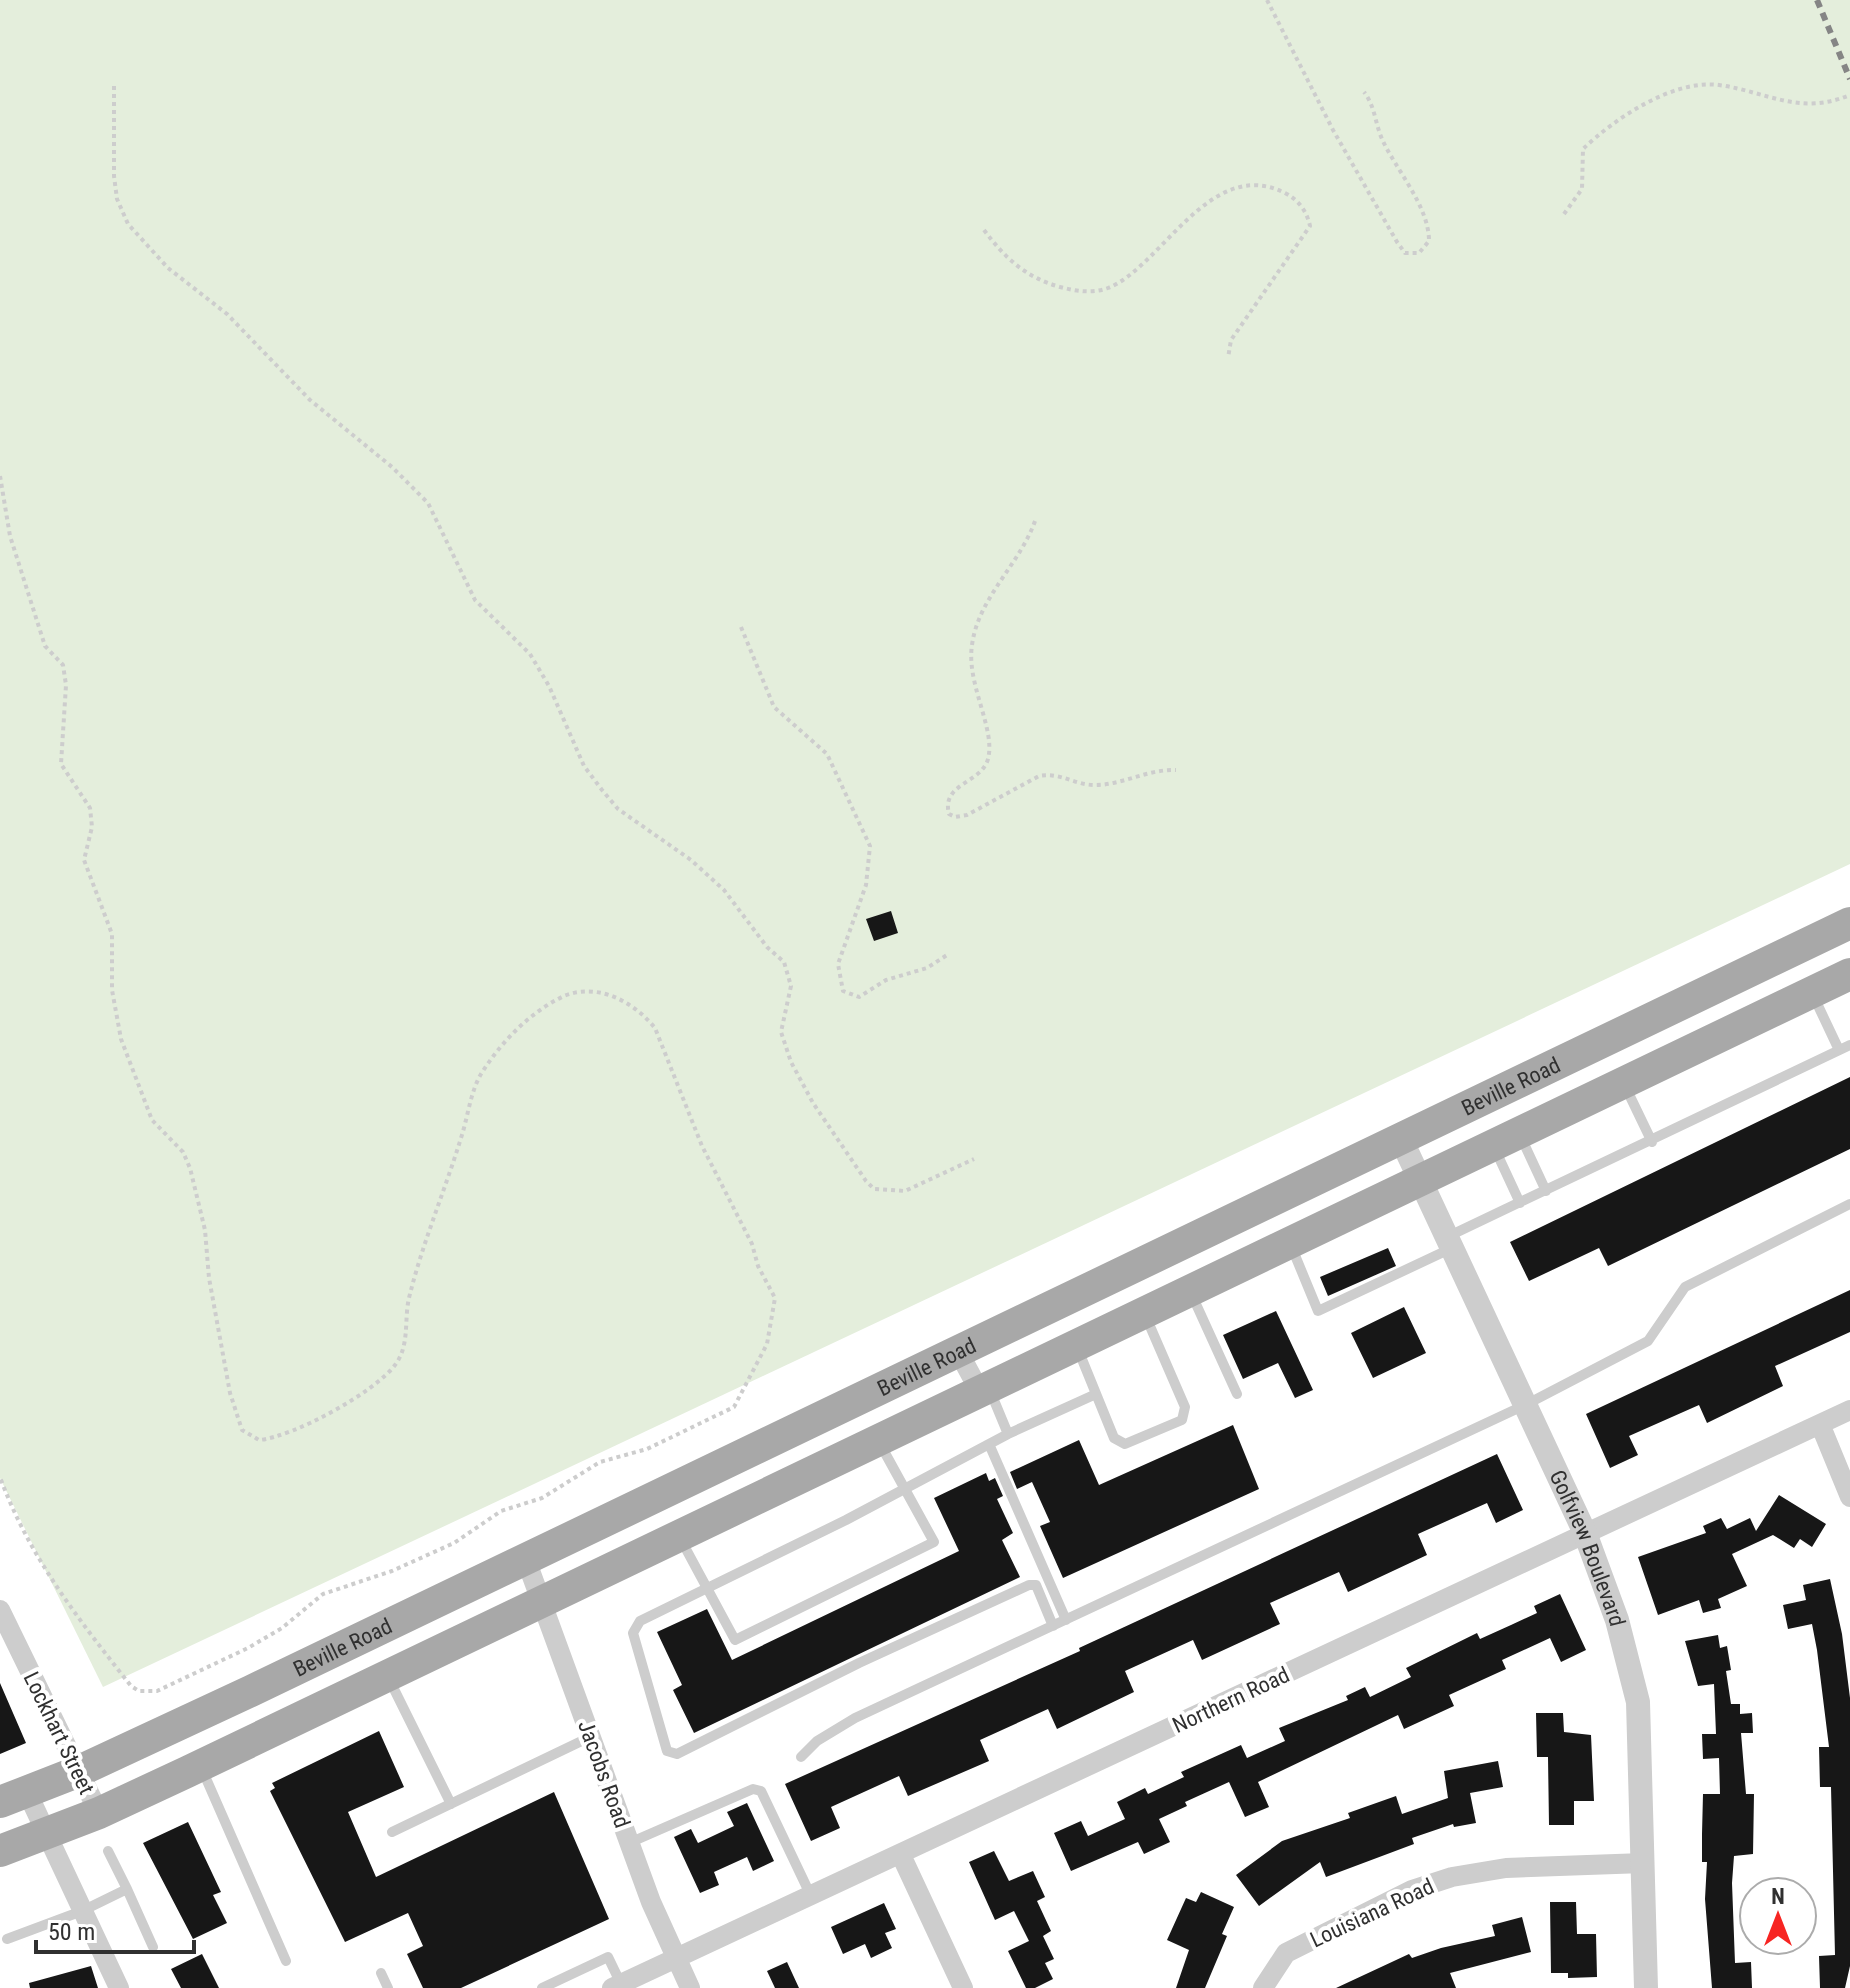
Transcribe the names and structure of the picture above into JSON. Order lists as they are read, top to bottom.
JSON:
{
  "streets": {
    "main road": ["Beville Road"],
    "street": [
      "Golfview Boulevard",
      "Northern Road",
      "Lockhart Street",
      "Jacobs Road",
      "Louisiana Road"
    ]
  },
  "crossings": [
    ["Beville Road", "Golfview Boulevard"],
    ["Beville Road", "Lockhart Street"],
    ["Beville Road", "Jacobs Road"],
    ["Golfview Boulevard", "Northern Road"],
    ["Golfview Boulevard", "Louisiana Road"],
    ["Northern Road", "Jacobs Road"]
  ],
  "scale_bar": "50 m",
  "north": "top"
}
